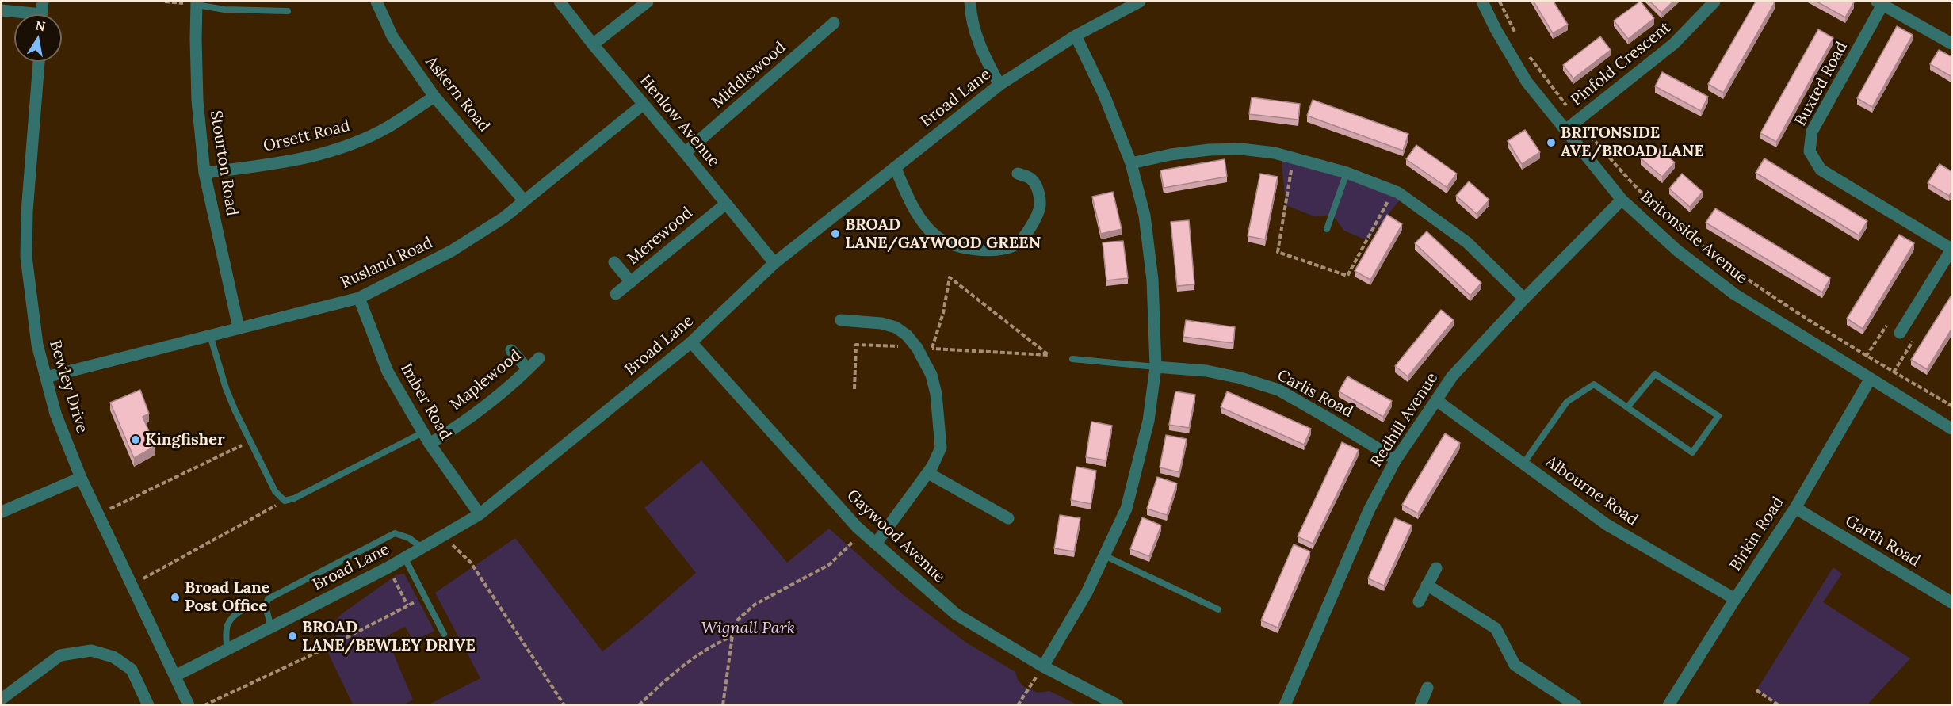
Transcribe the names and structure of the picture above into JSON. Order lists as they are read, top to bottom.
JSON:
{
  "streets": {
    "street": [
      "Pinfold Crescent",
      "Middlewood",
      "Buxted Road",
      "Askern Road",
      "Broad Lane",
      "Henlow Avenue",
      "Orsett Road",
      "Stourton Road",
      "Merewood",
      "Britonside Avenue",
      "Rusland Road",
      "Maplewood",
      "Bewley Drive",
      "Carlis Road",
      "Imber Road",
      "Redhill Avenue",
      "Albourne Road",
      "Birkin Road",
      "Gaywood Avenue",
      "Garth Road"
    ]
  },
  "crossings": [
    ["Pinfold Crescent", "Britonside Avenue"],
    ["Middlewood", "Henlow Avenue"],
    ["Askern Road", "Orsett Road"],
    ["Askern Road", "Rusland Road"],
    ["Broad Lane", "Henlow Avenue"],
    ["Broad Lane", "Bewley Drive"],
    ["Broad Lane", "Imber Road"],
    ["Broad Lane", "Gaywood Avenue"],
    ["Henlow Avenue", "Merewood"],
    ["Henlow Avenue", "Rusland Road"],
    ["Orsett Road", "Stourton Road"],
    ["Stourton Road", "Rusland Road"],
    ["Britonside Avenue", "Redhill Avenue"],
    ["Britonside Avenue", "Birkin Road"],
    ["Rusland Road", "Bewley Drive"],
    ["Rusland Road", "Imber Road"],
    ["Maplewood", "Imber Road"],
    ["Carlis Road", "Redhill Avenue"],
    ["Redhill Avenue", "Albourne Road"],
    ["Albourne Road", "Birkin Road"],
    ["Birkin Road", "Garth Road"]
  ],
  "parks": ["Wignall Park"],
  "places": [
    "BRITONSIDE AVE/BROAD LANE",
    "BROAD LANE/GAYWOOD GREEN",
    "Kingfisher",
    "Broad Lane Post Office",
    "BROAD LANE/BEWLEY DRIVE"
  ],
  "north": "top"
}
